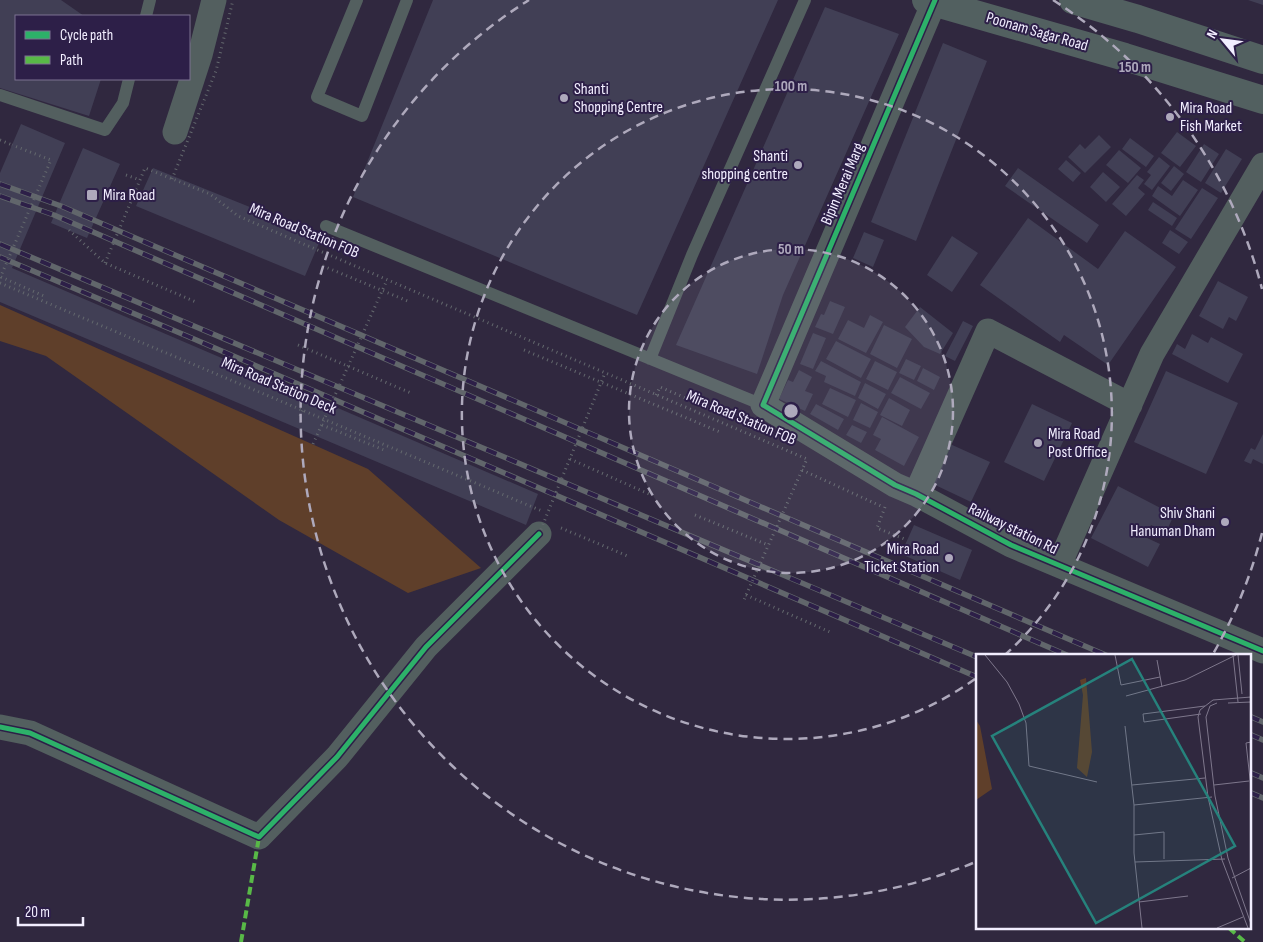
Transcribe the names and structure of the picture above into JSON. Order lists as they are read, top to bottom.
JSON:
{
  "streets": {
    "main road": ["Poonam Sagar Road"],
    "street": ["Bipin Merai Marg", "Railway station Rd"],
    "path": ["Mira Road Station Deck"],
    "cycle path": ["Mira Road Station FOB"]
  },
  "crossings": [
    ["Poonam Sagar Road", "Bipin Merai Marg"],
    ["Bipin Merai Marg", "Railway station Rd"]
  ],
  "places": {
    "other": [
      "Shanti Shopping Centre",
      "Mira Road Fish Market",
      "Shanti shopping centre",
      "Mira Road Post Office",
      "Shiv Shani Hanuman Dham",
      "Mira Road Ticket Station"
    ],
    "transit": ["Mira Road"]
  },
  "legend": ["Cycle path", "Path"],
  "scale_bar": "20 m",
  "north": "top left",
  "rings": ["150 m", "100 m", "50 m"]
}
